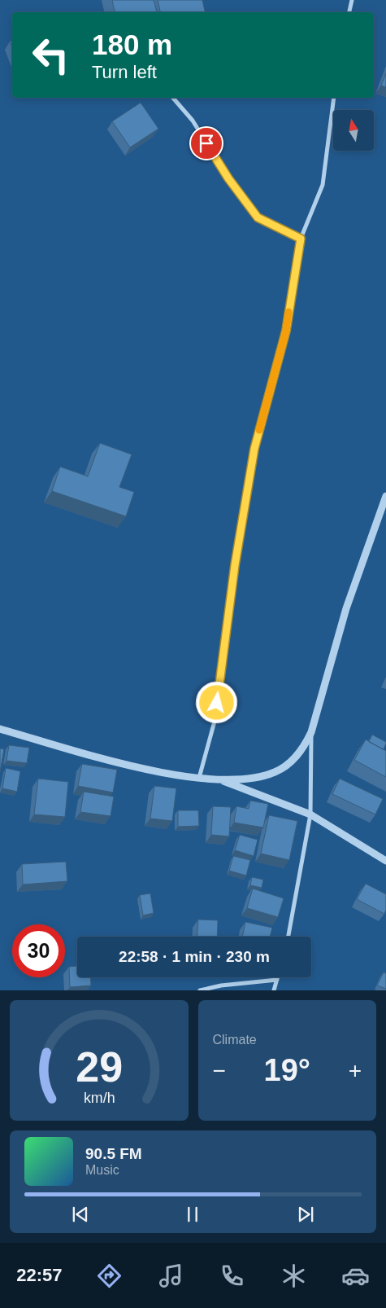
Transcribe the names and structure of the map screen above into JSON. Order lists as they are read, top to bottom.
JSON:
{
  "north": "top",
  "page": {
    "turn": ["180 m", "Turn left"],
    "limit": "30",
    "trip": "22:58 · 1 min · 230 m",
    "tile": "Climate",
    "heat": ["−", "19°", "+"],
    "song": ["90.5 FM", "Music"],
    "tabs": "22:57",
    "gauge": ["29", "km/h"]
  }
}
